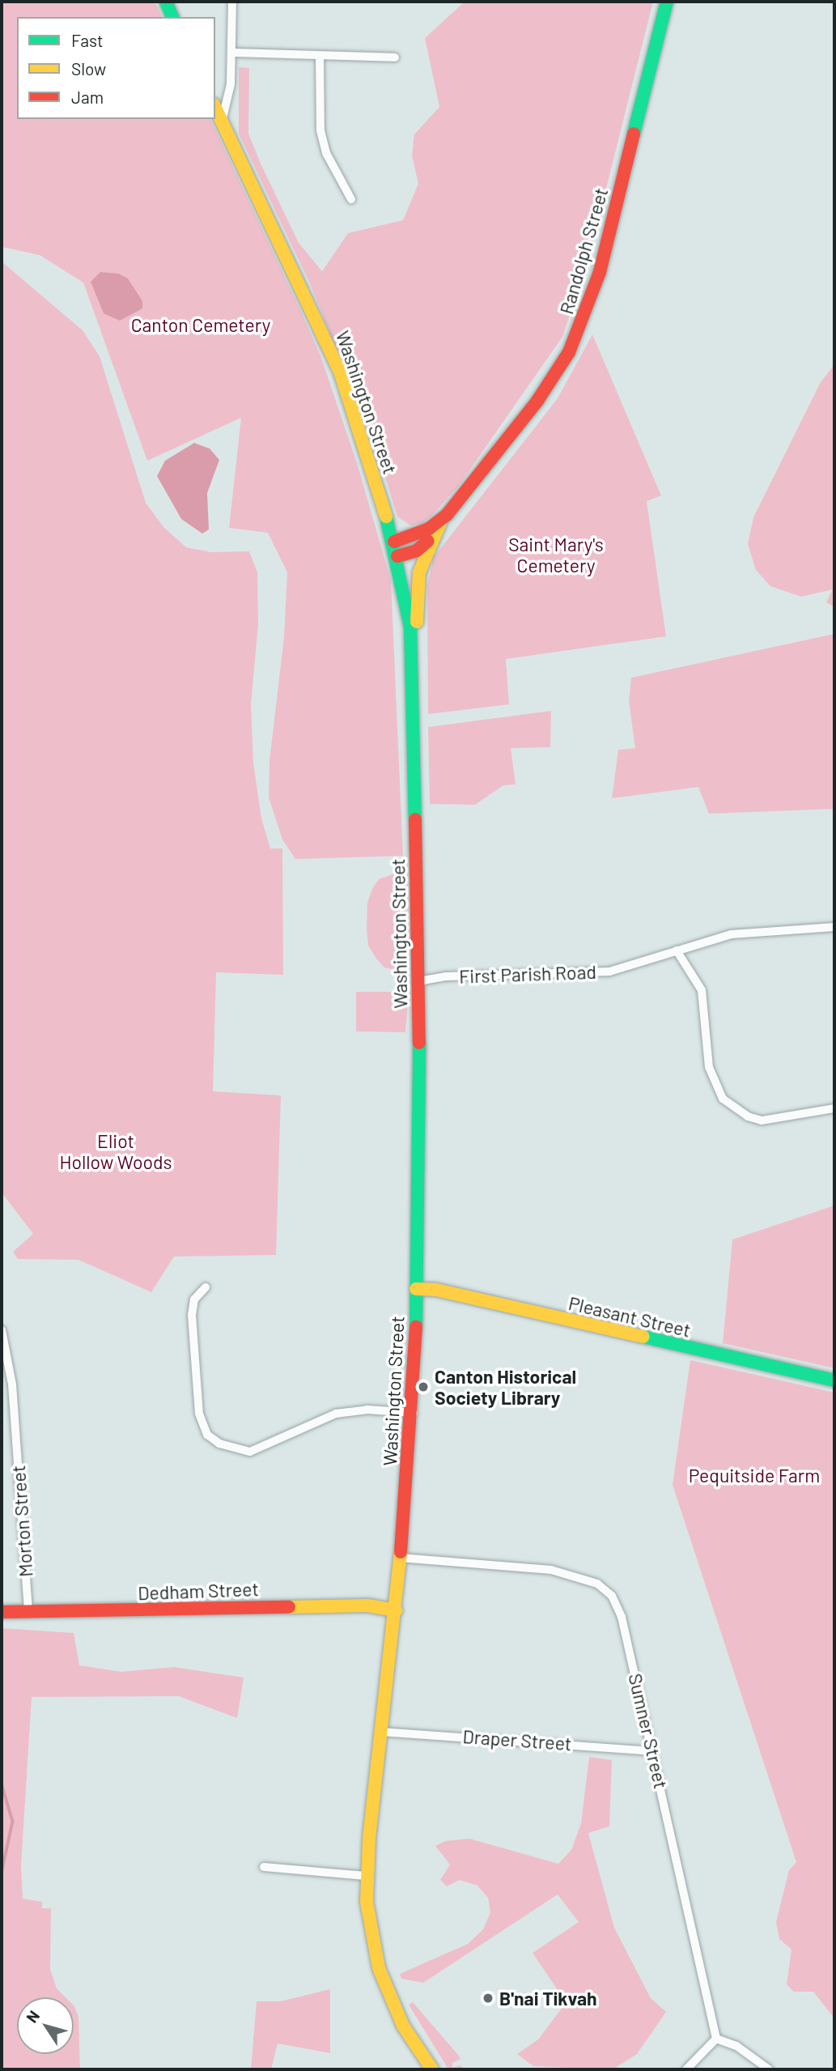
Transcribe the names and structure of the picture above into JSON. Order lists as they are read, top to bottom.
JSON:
{
  "streets": {
    "main road": [
      "Randolph Street",
      "Washington Street",
      "Pleasant Street",
      "Dedham Street"
    ],
    "street": [
      "First Parish Road",
      "Morton Street",
      "Sumner Street",
      "Draper Street"
    ]
  },
  "crossings": [
    ["Randolph Street", "Washington Street"],
    ["Washington Street", "First Parish Road"],
    ["Washington Street", "Pleasant Street"],
    ["Washington Street", "Dedham Street"],
    ["Washington Street", "Sumner Street"],
    ["Washington Street", "Draper Street"],
    ["Morton Street", "Dedham Street"],
    ["Sumner Street", "Draper Street"]
  ],
  "parks": [
    "Canton Cemetery",
    "Saint Mary's Cemetery",
    "Eliot Hollow Woods",
    "Pequitside Farm"
  ],
  "places": ["Canton Historical Society Library", "B'nai Tikvah"],
  "legend": ["Fast", "Slow", "Jam"],
  "north": "top left"
}
